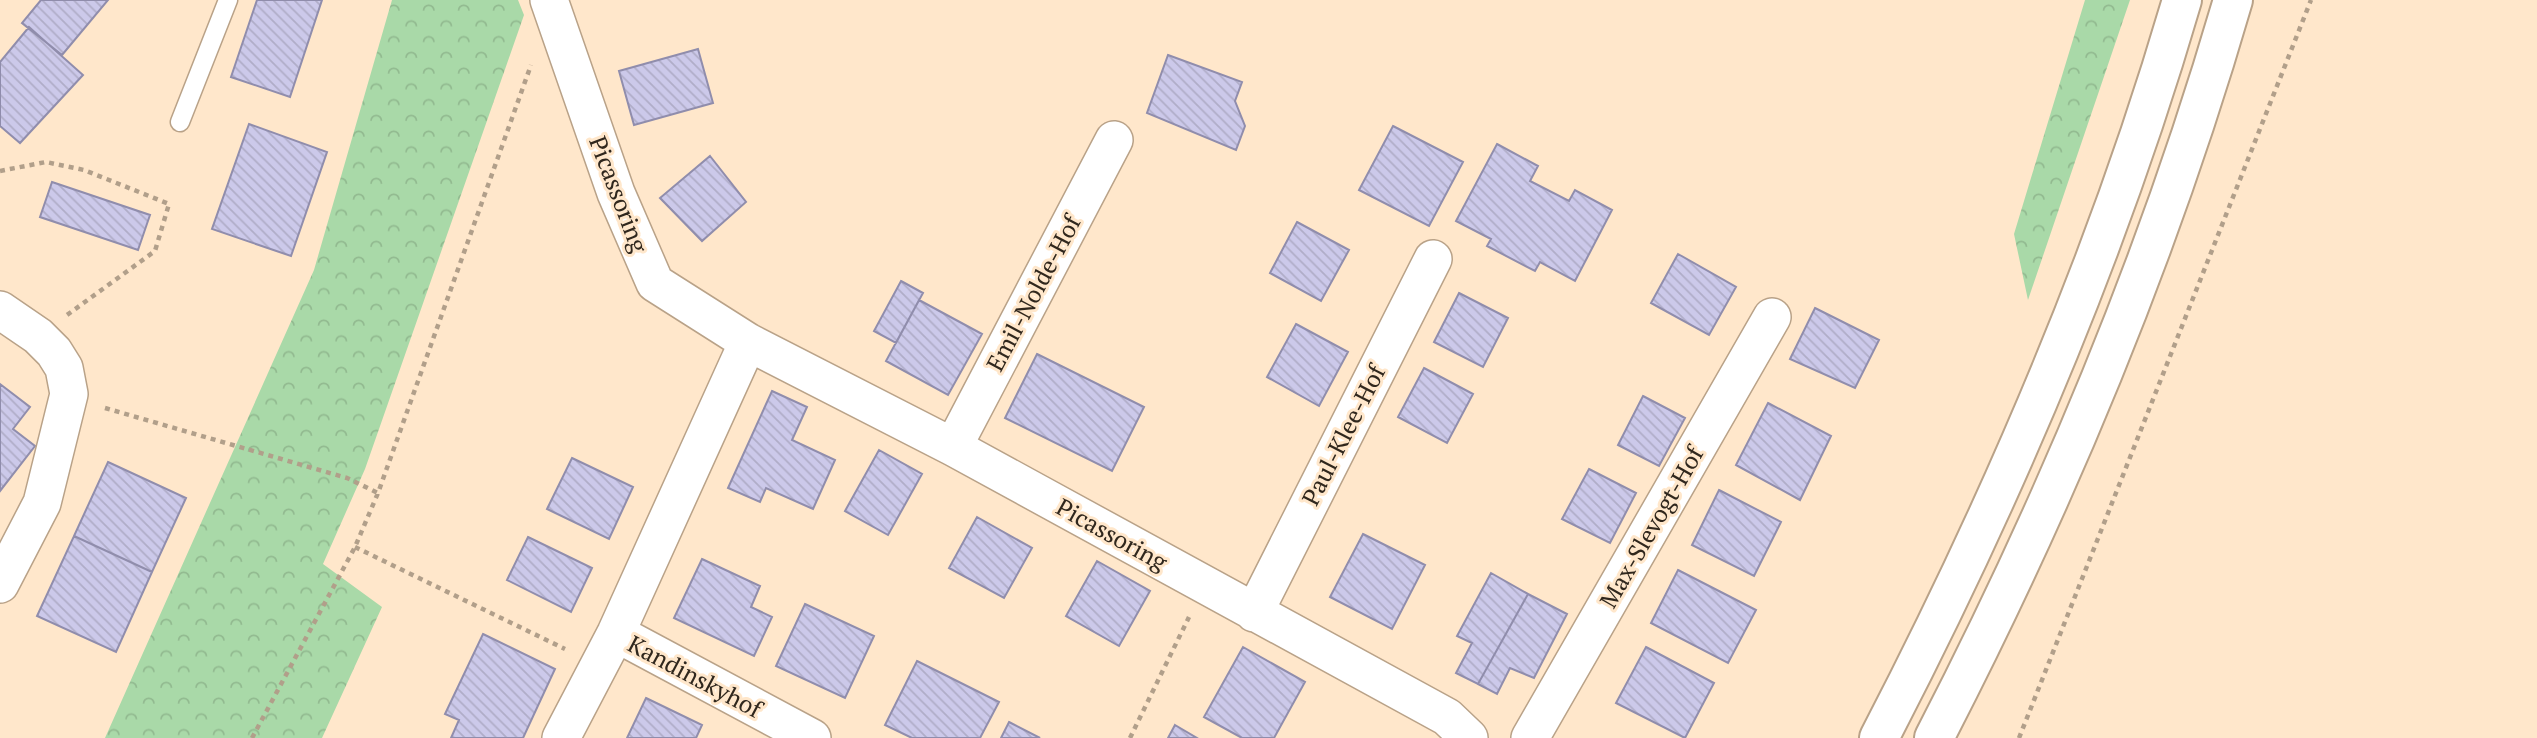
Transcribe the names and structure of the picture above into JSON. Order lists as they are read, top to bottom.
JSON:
{
  "streets": {
    "street": [
      "Picassoring",
      "Emil-Nolde-Hof",
      "Paul-Klee-Hof",
      "Max-Slevogt-Hof",
      "Kandinskyhof"
    ]
  },
  "crossings": [
    ["Picassoring", "Emil-Nolde-Hof"],
    ["Picassoring", "Paul-Klee-Hof"]
  ]
}
